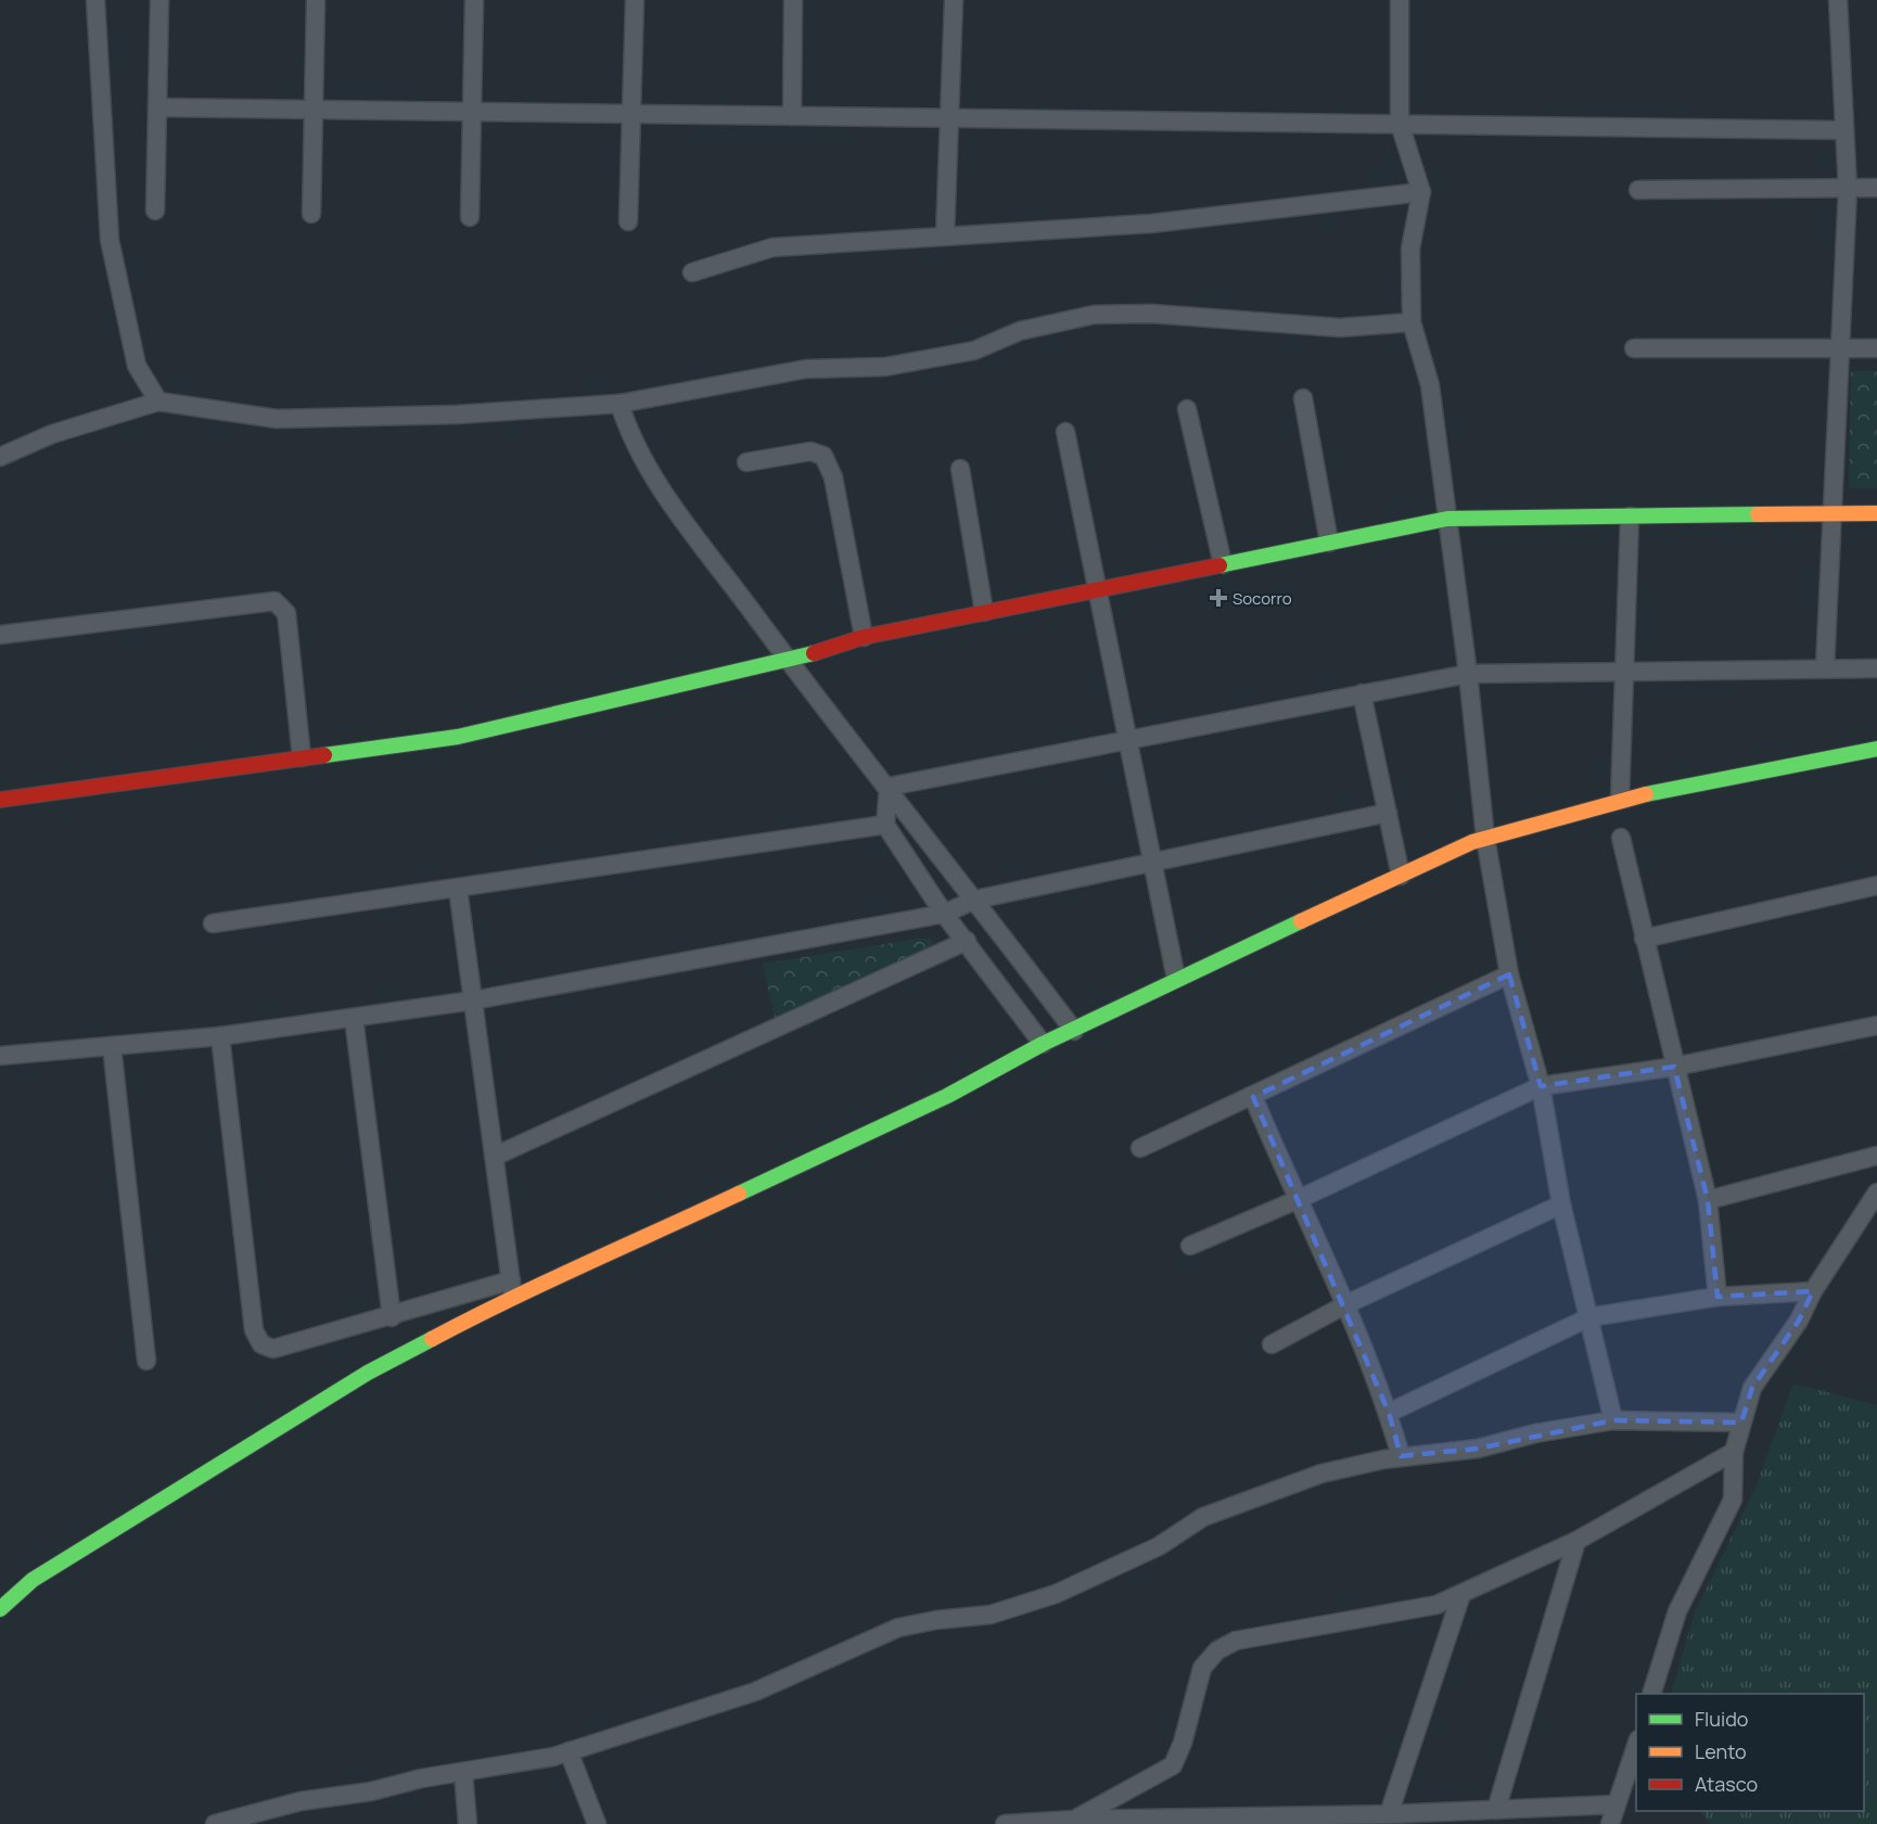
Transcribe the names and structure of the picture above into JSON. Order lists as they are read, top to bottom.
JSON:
{
  "places": {
    "health": ["Socorro"]
  },
  "legend": ["Fluido", "Lento", "Atasco"]
}
